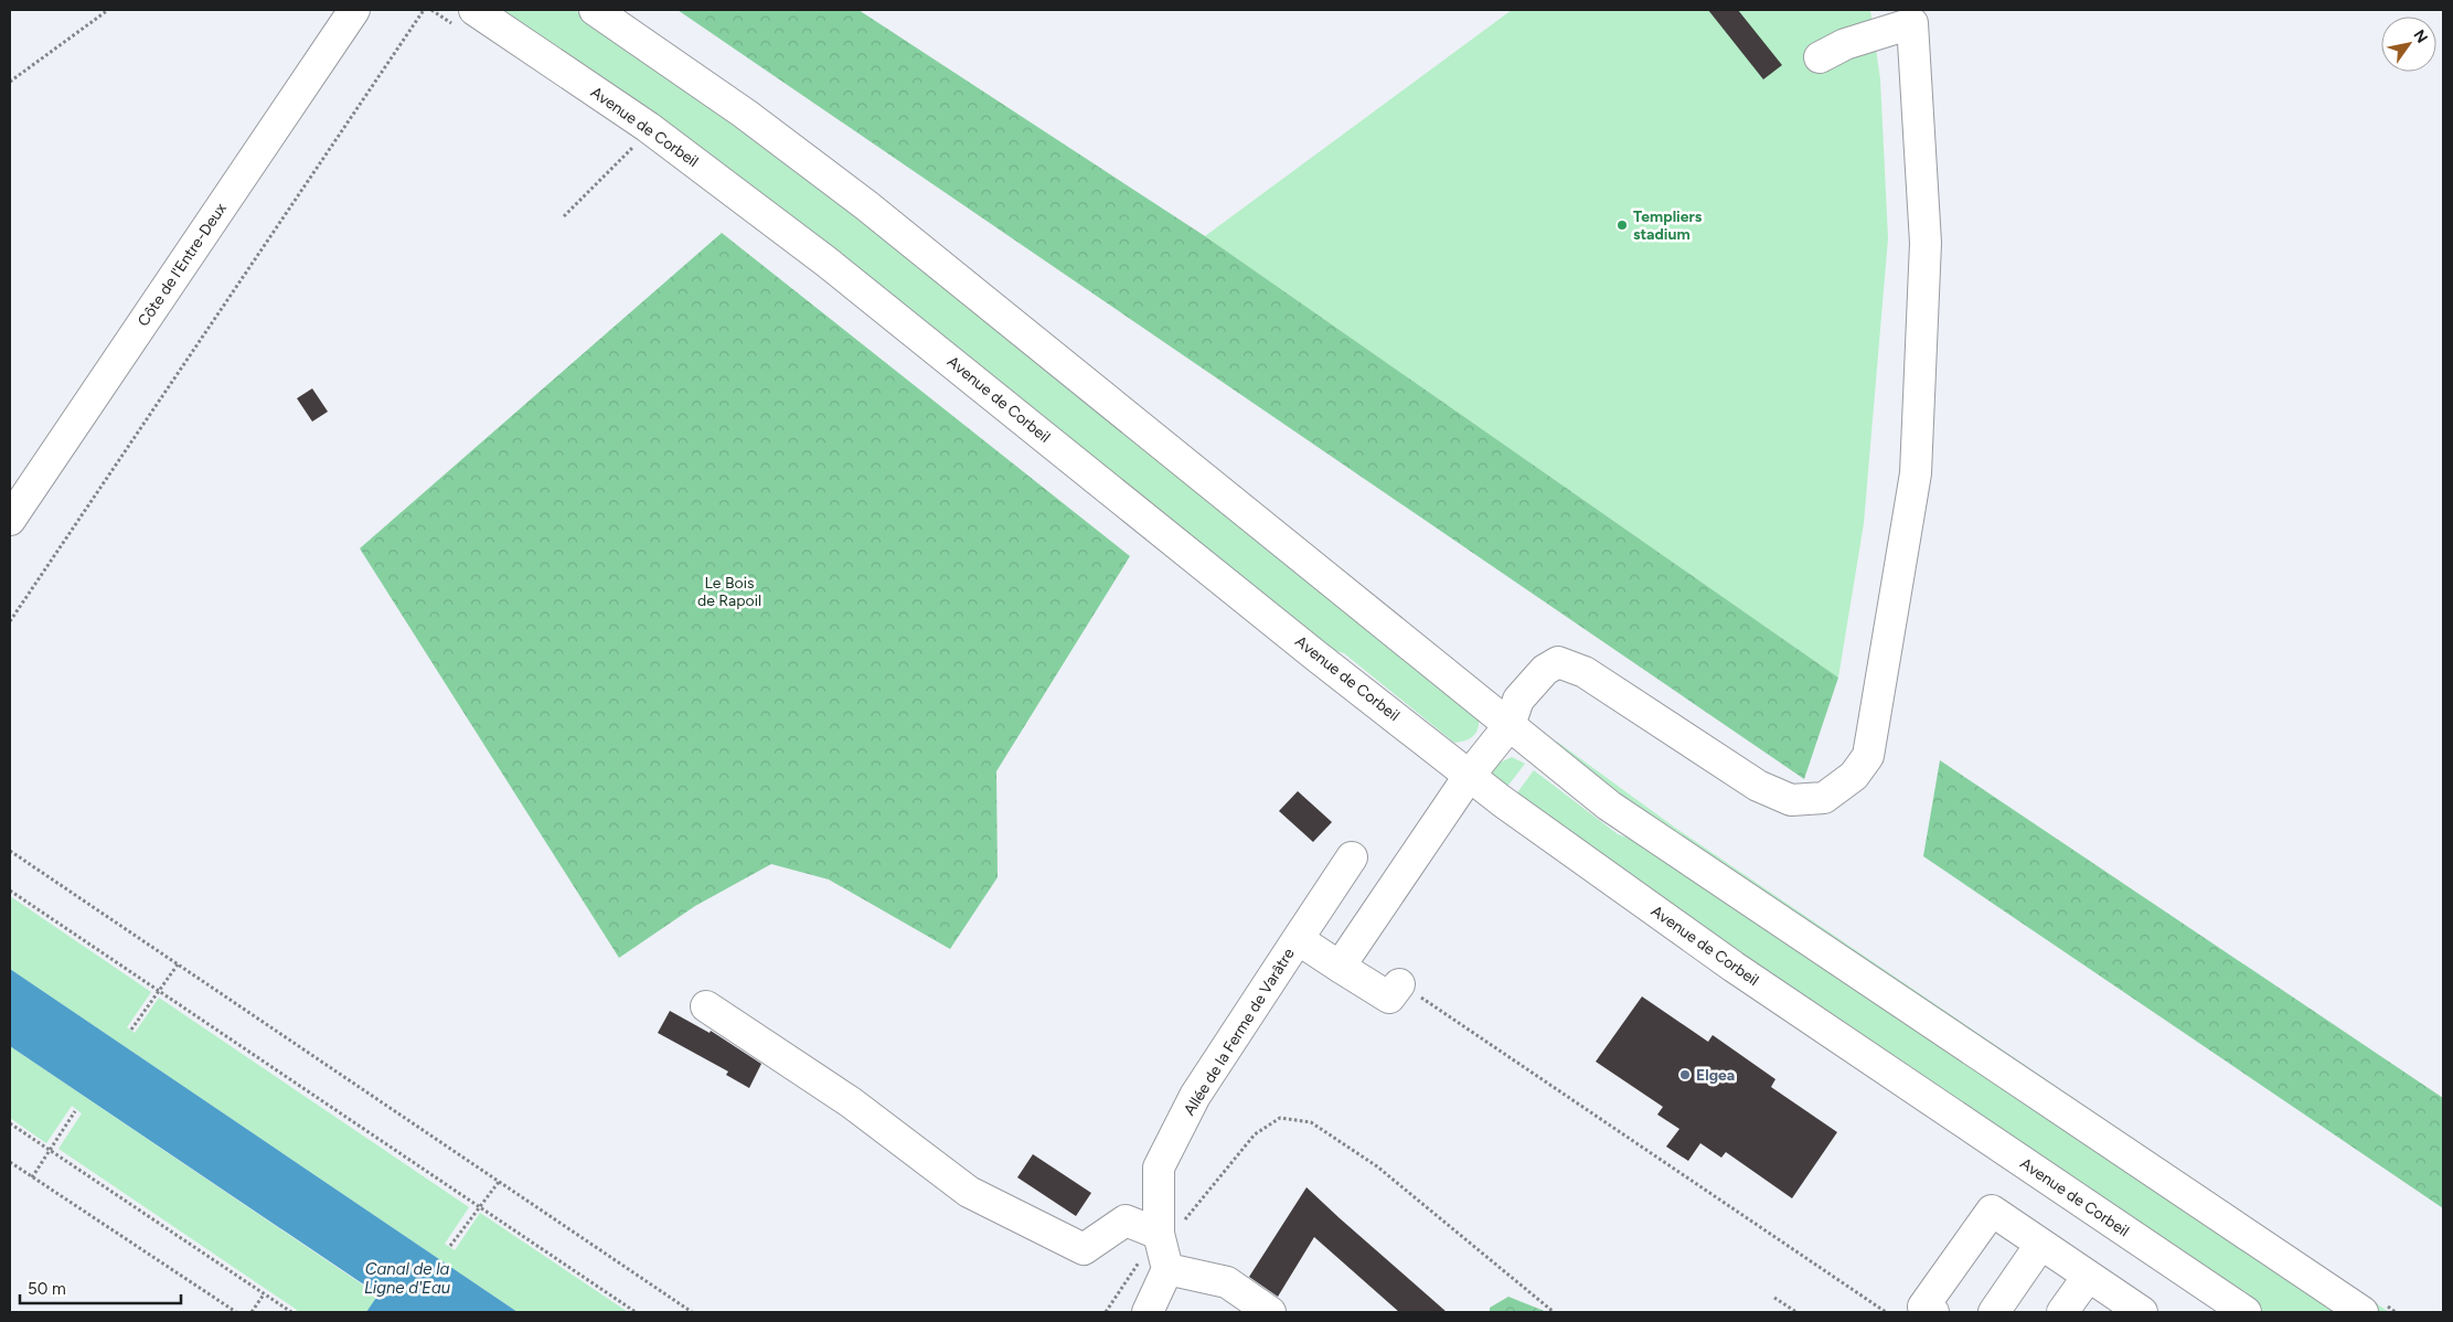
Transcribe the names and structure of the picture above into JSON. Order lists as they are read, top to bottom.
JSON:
{
  "streets": {
    "main road": ["Avenue de Corbeil", "Côte de l'Entre-Deux", "Allée de la Ferme de Varâtre"]
  },
  "water": ["Canal de la Ligne d'Eau"],
  "parks": ["Le Bois de Rapoil"],
  "places": ["Templiers stadium", "Elgea"],
  "scale_bar": "50 m",
  "north": "top right"
}
